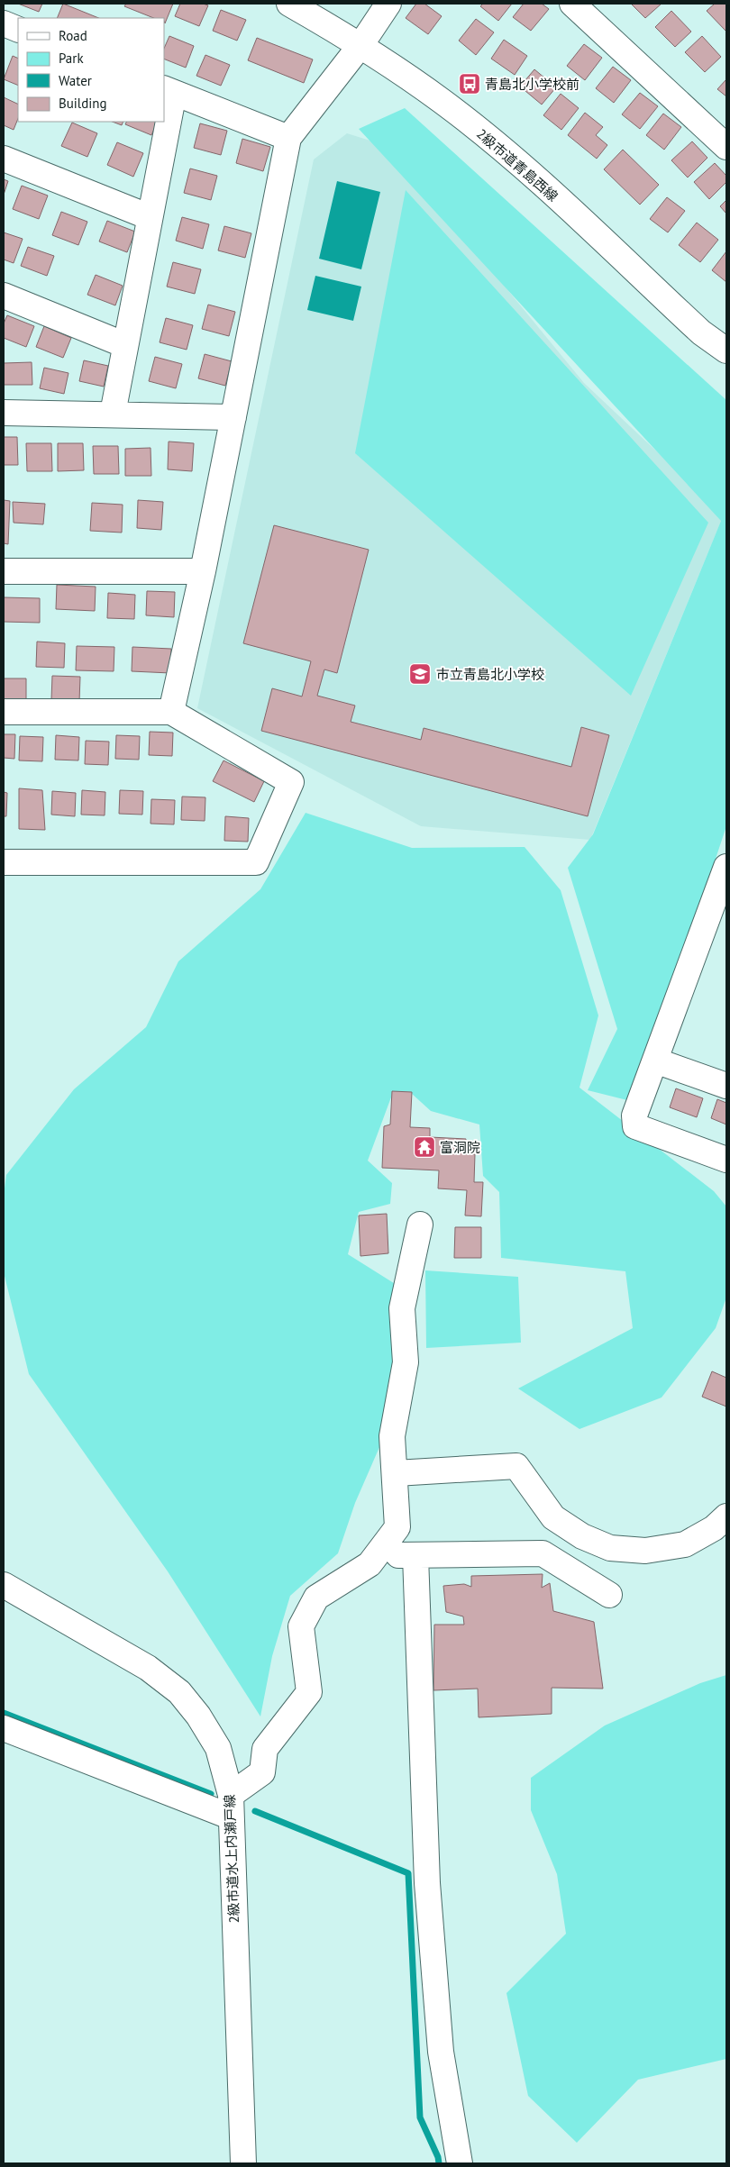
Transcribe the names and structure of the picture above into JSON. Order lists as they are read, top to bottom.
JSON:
{
  "streets": {
    "street": ["2級市道青島西線", "2級市道水上内瀬戸線"]
  },
  "places": {
    "bus stop": ["青島北小学校前"],
    "school or university": ["市立青島北小学校"],
    "temple": ["富洞院"]
  },
  "legend": [
    "Road",
    "Park",
    "Water",
    "Building"
  ]
}
